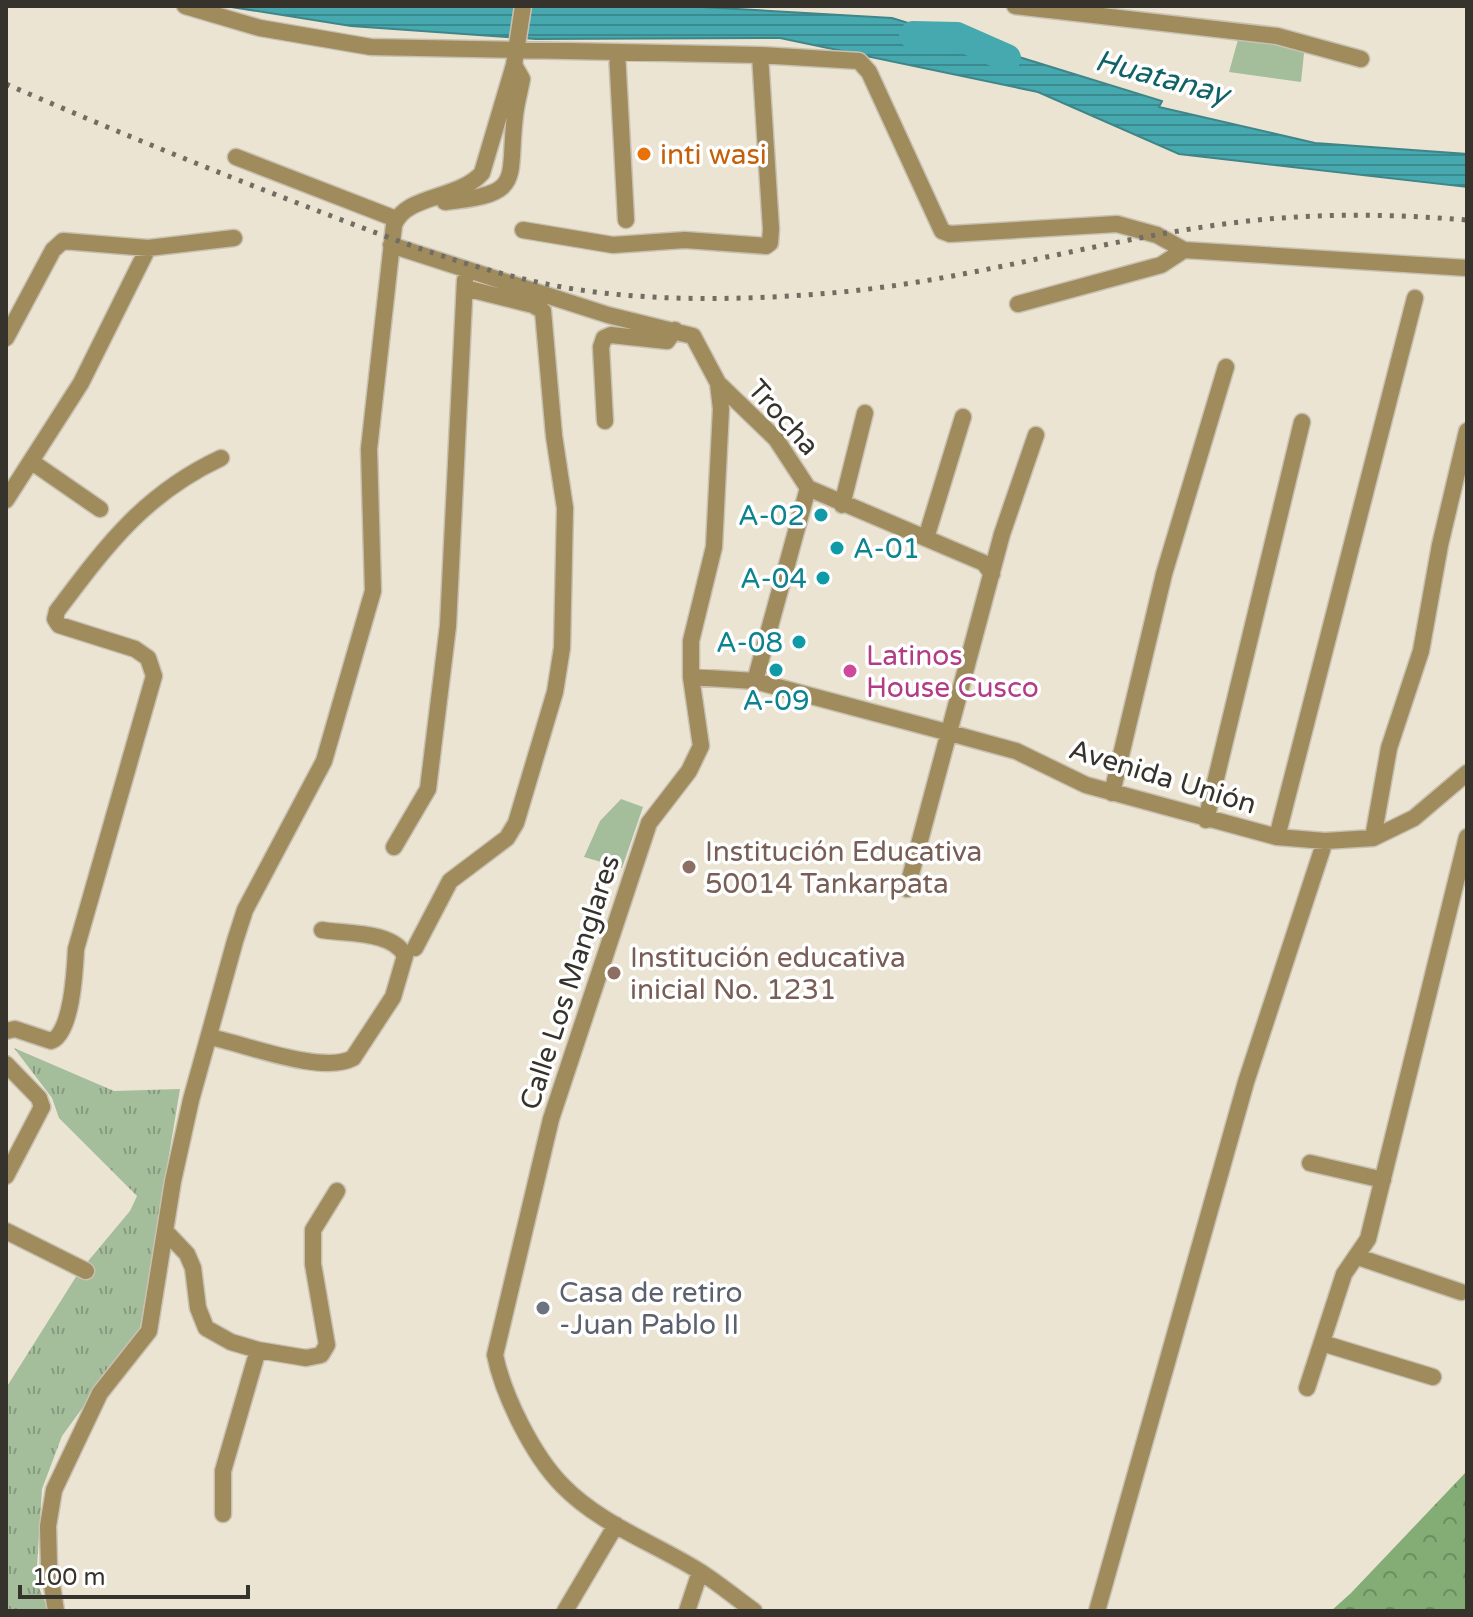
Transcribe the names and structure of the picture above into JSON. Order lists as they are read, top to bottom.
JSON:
{
  "streets": {
    "street": ["Trocha", "Avenida Unión", "Calle Los Manglares"]
  },
  "crossings": [
    ["Trocha", "Calle Los Manglares"],
    ["Avenida Unión", "Calle Los Manglares"]
  ],
  "water": ["Huatanay"],
  "places": [
    "inti wasi",
    "A-02",
    "A-01",
    "A-04",
    "A-08",
    "A-09",
    "Latinos House Cusco",
    "Institución Educativa 50014 Tankarpata",
    "Institución educativa inicial No. 1231",
    "Casa de retiro -Juan Pablo II"
  ],
  "scale_bar": "100 m"
}
